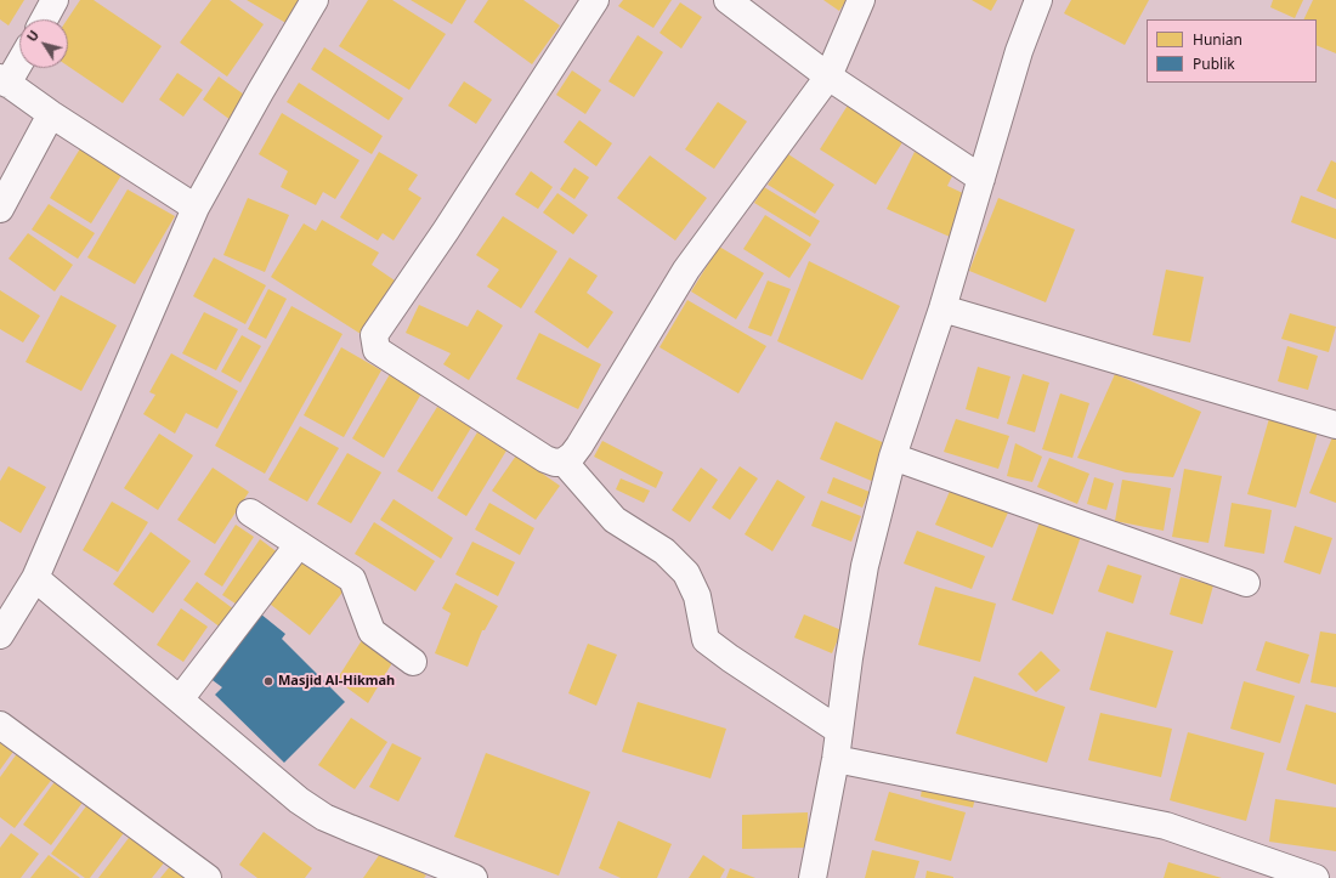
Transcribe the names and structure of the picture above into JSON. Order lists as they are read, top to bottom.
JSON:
{
  "places": ["Masjid Al-Hikmah"],
  "legend": ["Hunian", "Publik"],
  "north": "top left"
}
